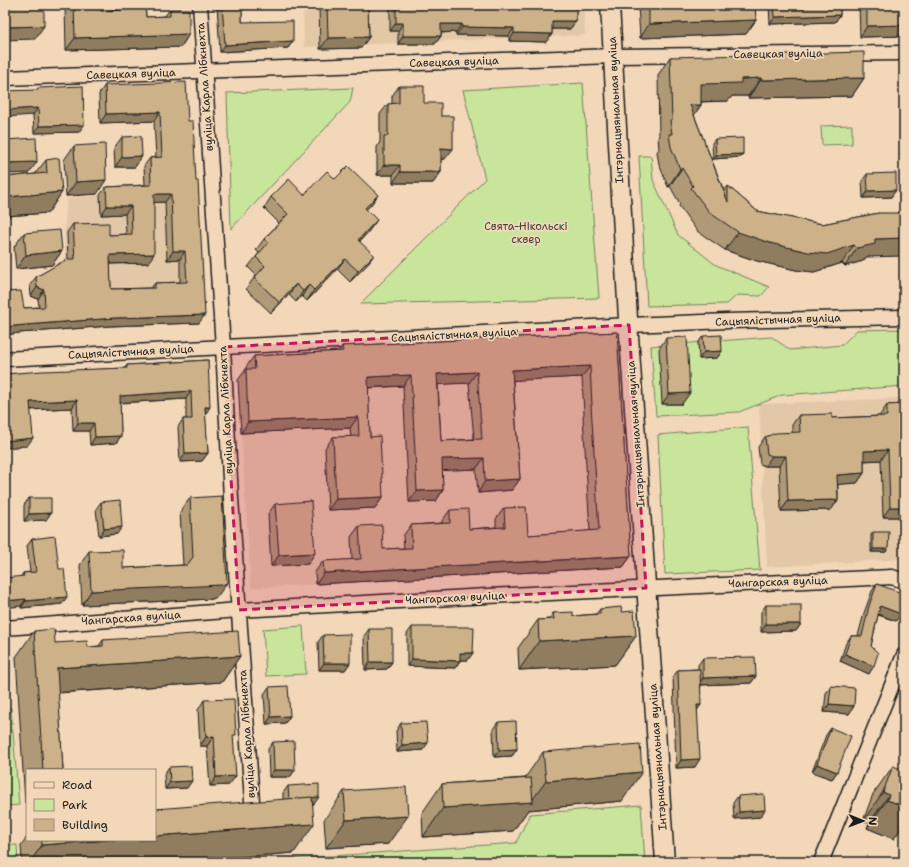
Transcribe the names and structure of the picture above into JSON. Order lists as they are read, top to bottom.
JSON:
{
  "streets": {
    "main road": ["Інтэрнацыянальная вуліца"],
    "street": [
      "Савецкая вуліца",
      "вуліца Карла Лібкнехта",
      "Сацыялістычная вуліца",
      "Чангарская вуліца"
    ]
  },
  "crossings": [
    ["Савецкая вуліца", "вуліца Карла Лібкнехта"],
    ["Савецкая вуліца", "Інтэрнацыянальная вуліца"],
    ["вуліца Карла Лібкнехта", "Сацыялістычная вуліца"],
    ["вуліца Карла Лібкнехта", "Чангарская вуліца"],
    ["Інтэрнацыянальная вуліца", "Сацыялістычная вуліца"],
    ["Інтэрнацыянальная вуліца", "Чангарская вуліца"]
  ],
  "parks": ["Свята-Нікольскі сквер"],
  "legend": ["Road", "Park", "Building"],
  "north": "right"
}
